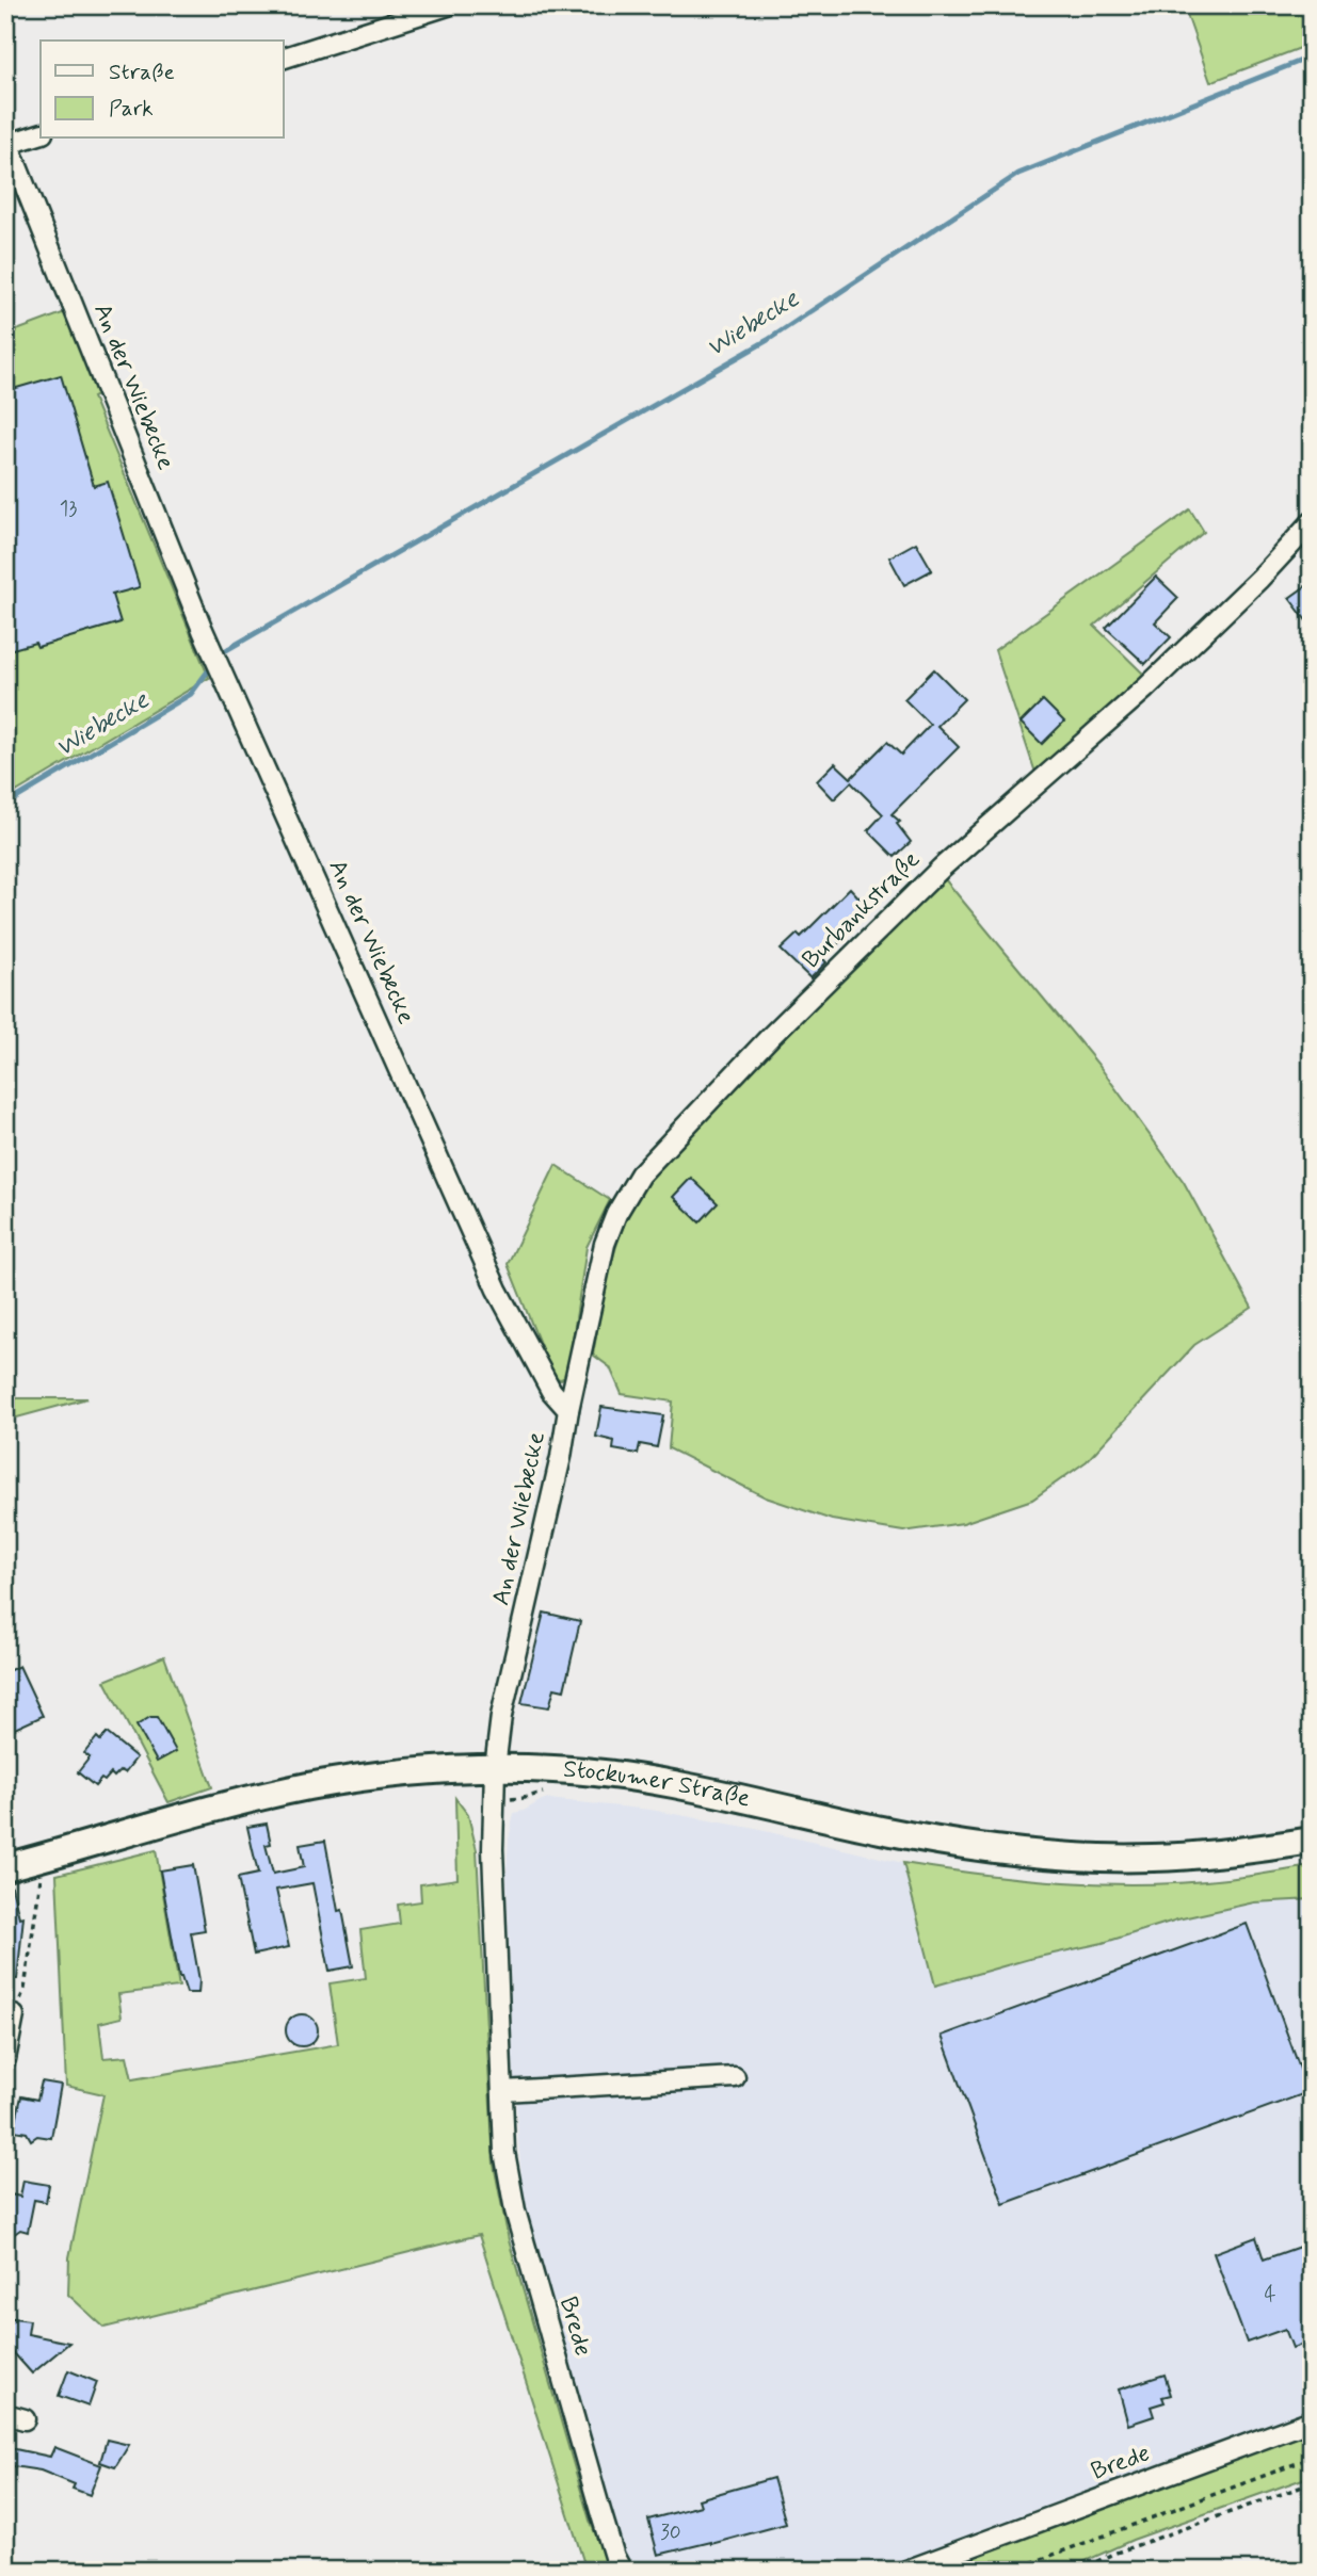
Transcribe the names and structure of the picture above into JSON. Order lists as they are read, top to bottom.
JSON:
{
  "streets": {
    "main road": ["Stockumer Straße"],
    "street": ["An der Wiebecke", "Burbankstraße", "Brede"]
  },
  "crossings": [
    ["An der Wiebecke", "Burbankstraße"],
    ["An der Wiebecke", "Stockumer Straße"],
    ["An der Wiebecke", "Brede"],
    ["Stockumer Straße", "Brede"]
  ],
  "water": ["Wiebecke"],
  "house_numbers": ["13", "4", "30"],
  "legend": ["Straße", "Park"]
}
